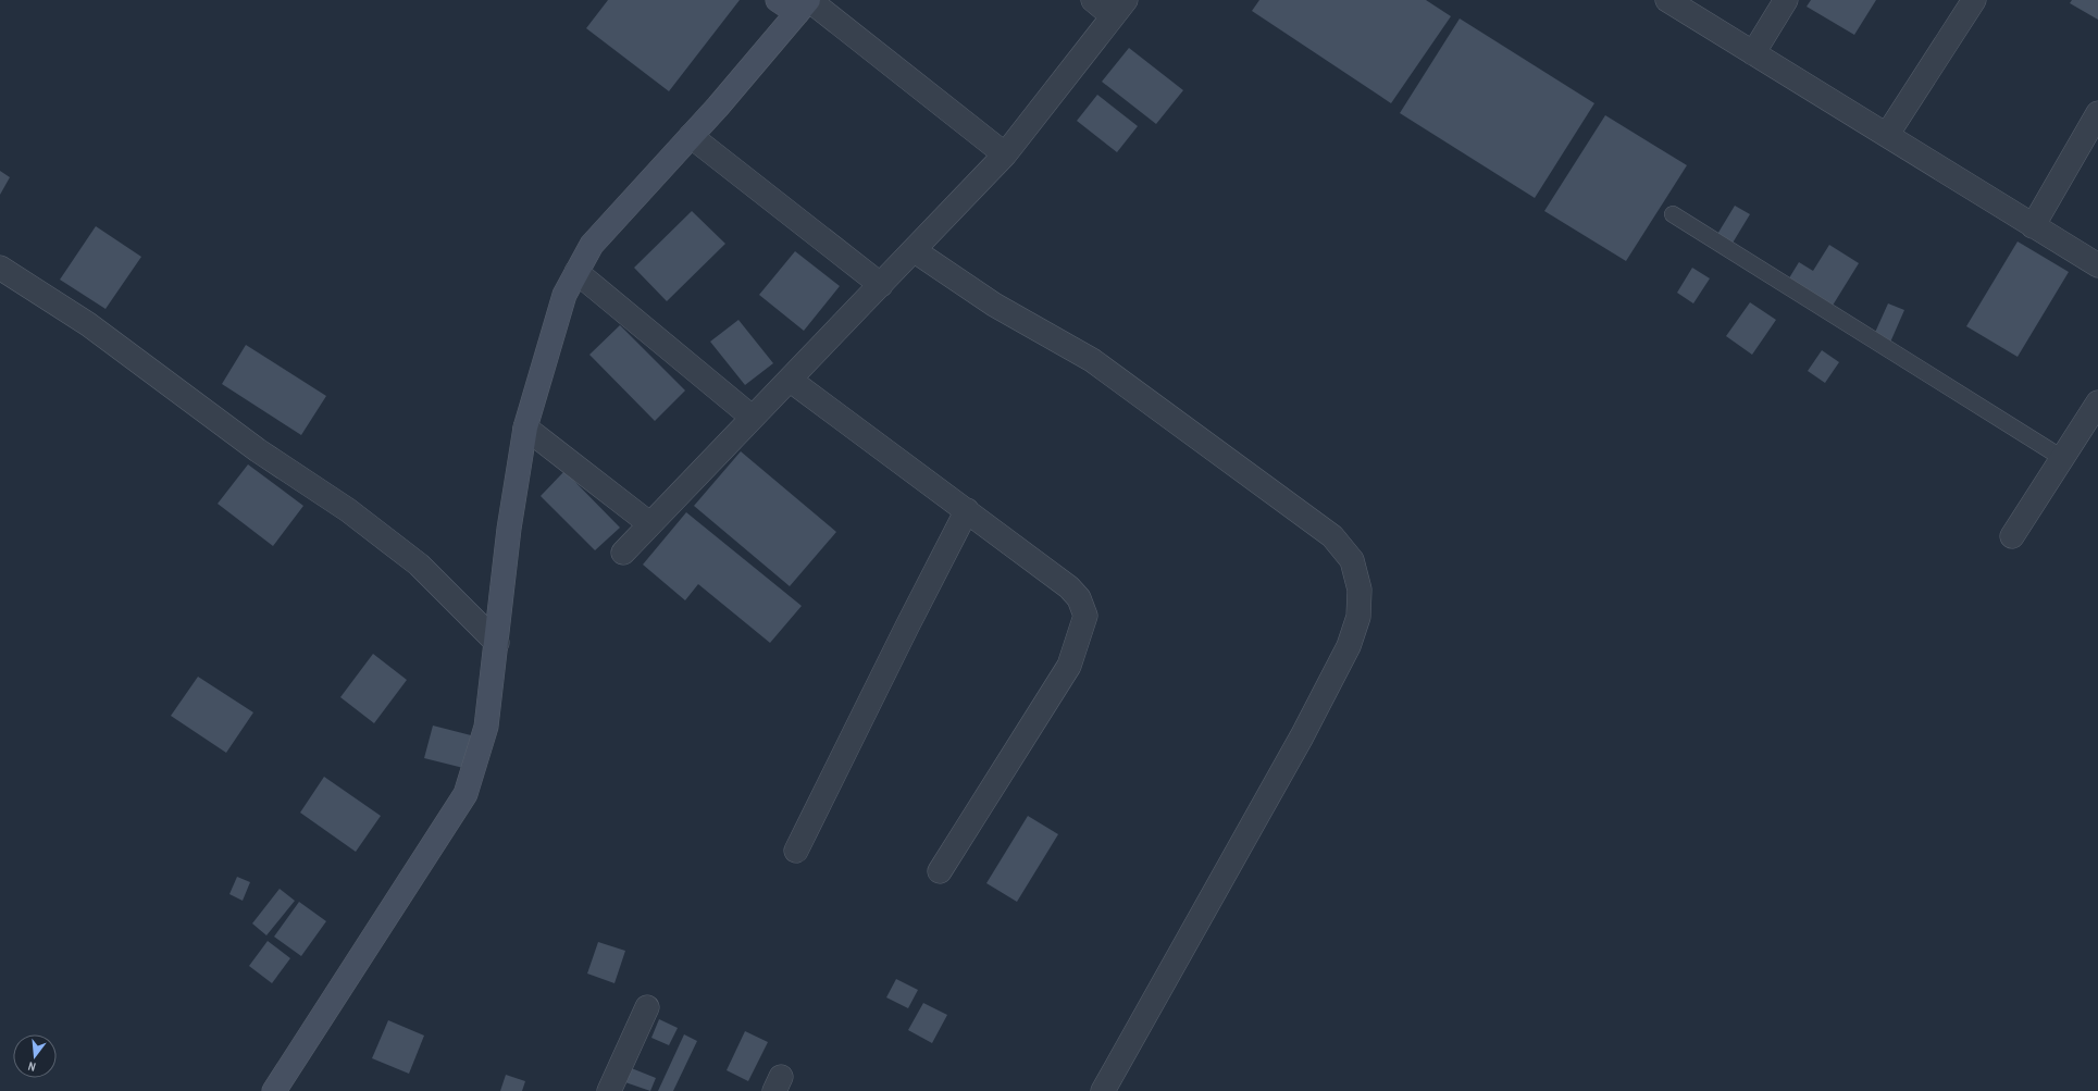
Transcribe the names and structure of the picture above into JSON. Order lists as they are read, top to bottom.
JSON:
{
  "north": "bottom"
}
